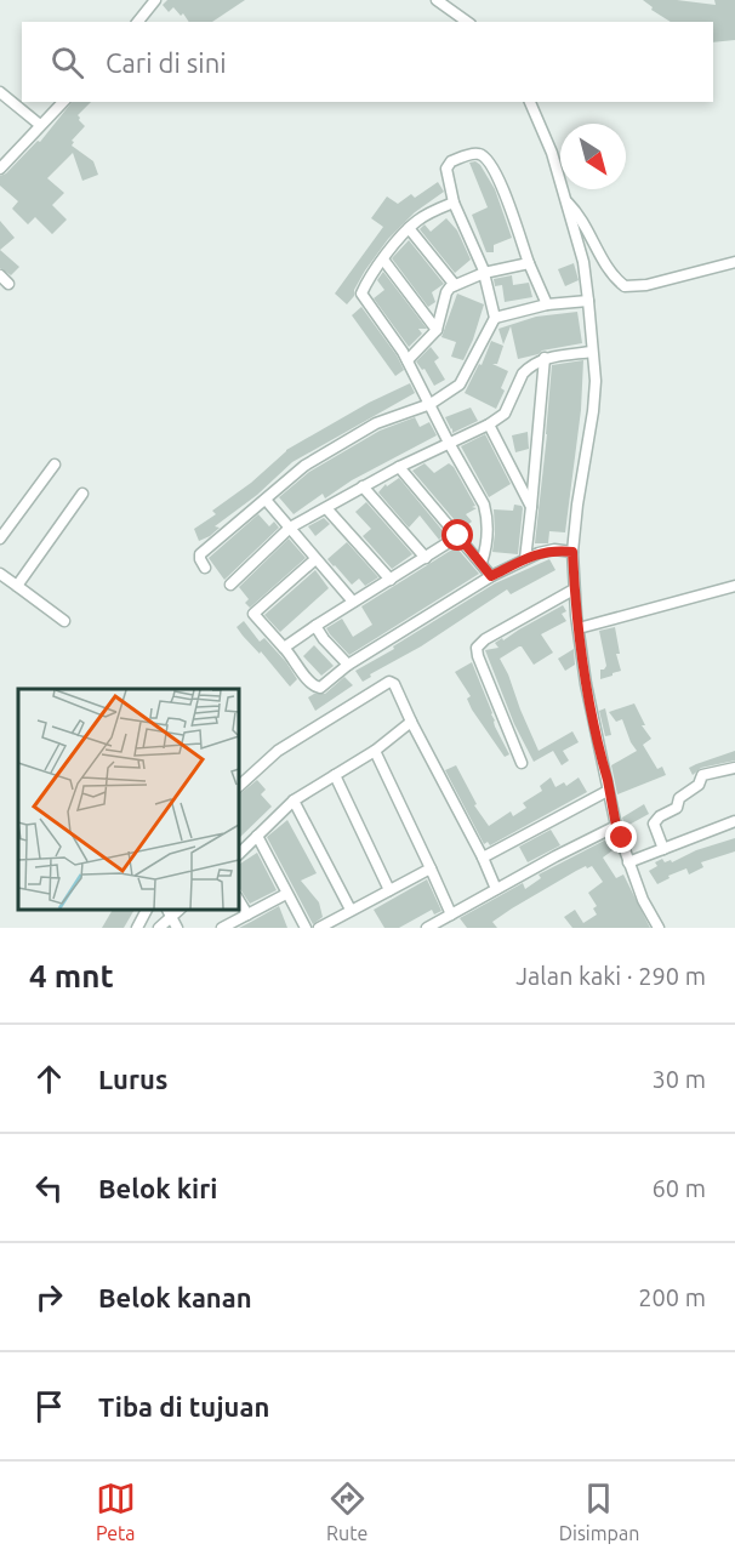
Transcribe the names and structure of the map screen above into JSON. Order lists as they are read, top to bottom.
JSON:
{
  "north": "bottom right",
  "page": {
    "search": "Cari di sini",
    "heading": ["4 mnt", "Jalan kaki · 290 m"],
    "list": [
      ["Lurus", "30 m"],
      ["Belok kiri", "60 m"],
      ["Belok kanan", "200 m"],
      "Tiba di tujuan"
    ],
    "nav": ["Peta", "Rute", "Disimpan"]
  }
}
